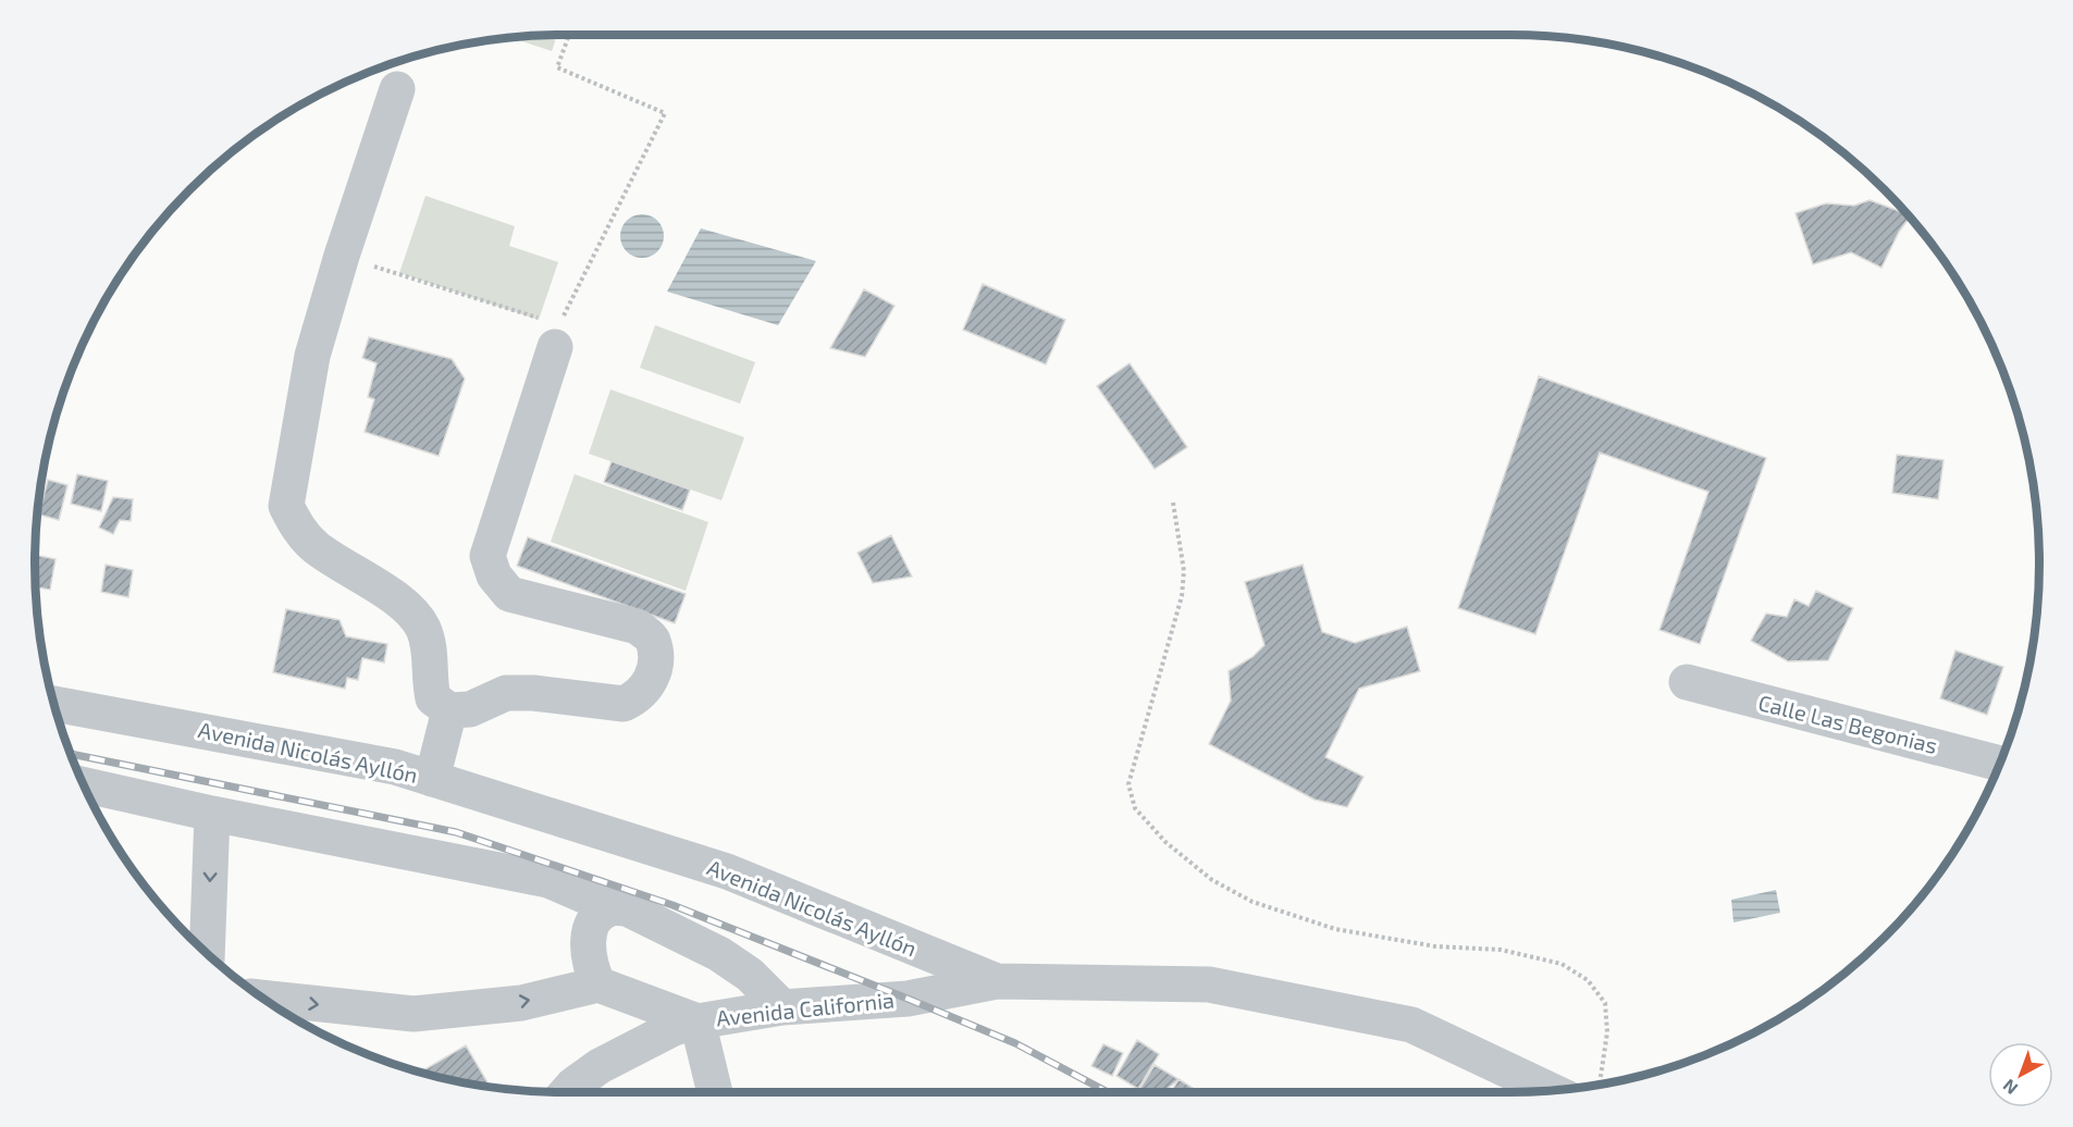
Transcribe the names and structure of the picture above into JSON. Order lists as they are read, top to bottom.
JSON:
{
  "streets": {
    "street": ["Calle Las Begonias", "Avenida Nicolás Ayllón", "Avenida California"]
  },
  "crossings": [
    ["Avenida Nicolás Ayllón", "Avenida California"]
  ],
  "north": "bottom left"
}
